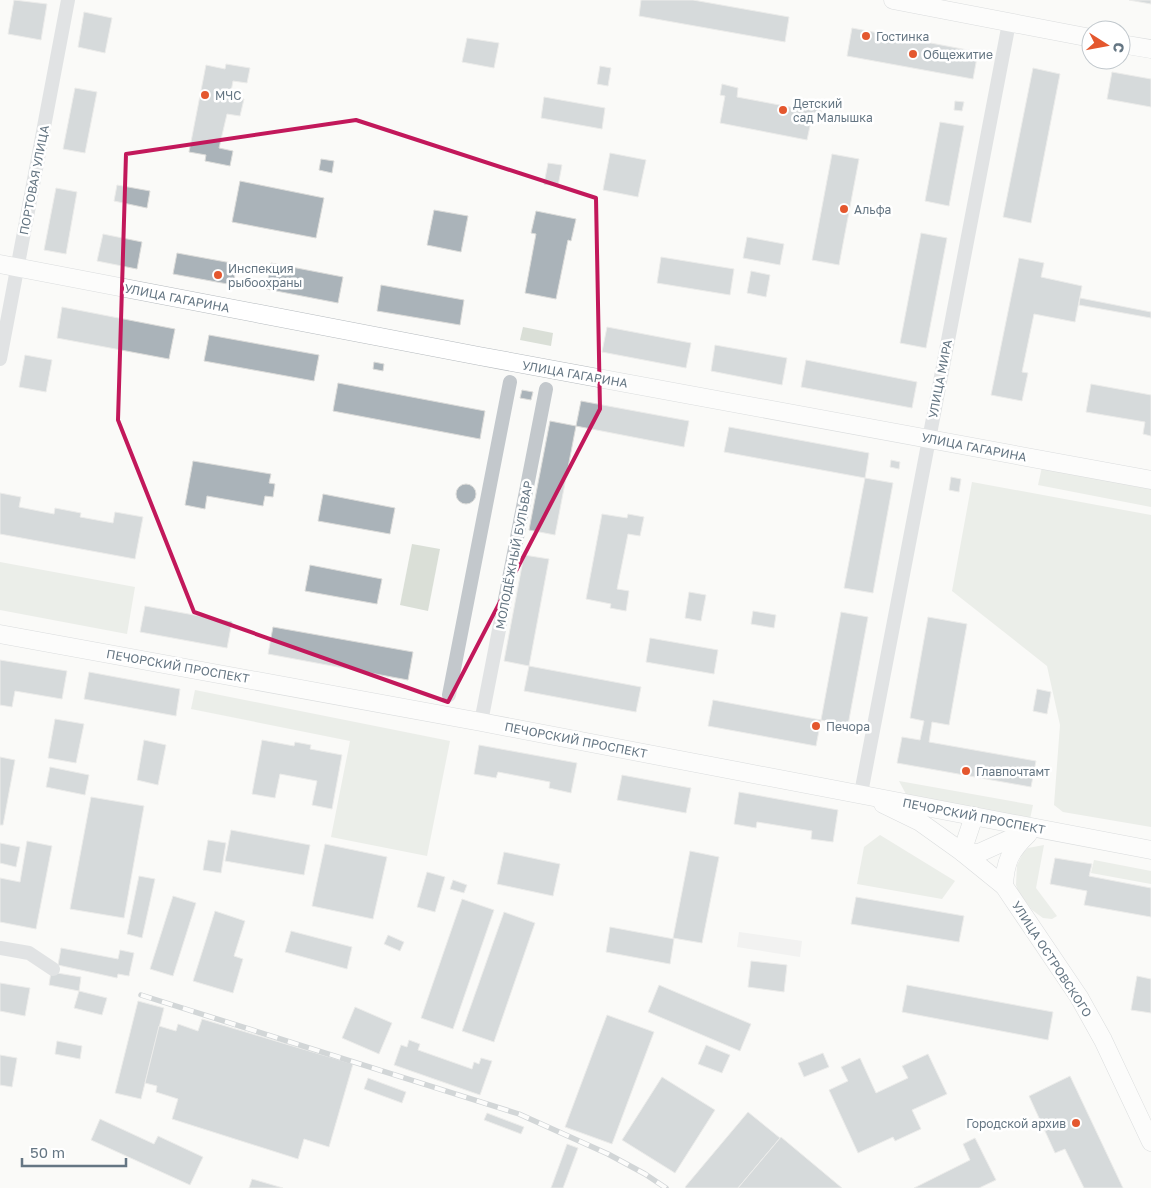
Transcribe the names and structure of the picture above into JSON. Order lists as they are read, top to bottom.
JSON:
{
  "streets": {
    "main road": ["УЛИЦА ГАГАРИНА", "ПЕЧОРСКИЙ ПРОСПЕКТ", "УЛИЦА ОСТРОВСКОГО"],
    "street": ["ПОРТОВАЯ УЛИЦА", "УЛИЦА МИРА", "МОЛОДЁЖНЫЙ БУЛЬВАР"]
  },
  "crossings": [
    ["ПОРТОВАЯ УЛИЦА", "УЛИЦА ГАГАРИНА"],
    ["УЛИЦА ГАГАРИНА", "УЛИЦА МИРА"],
    ["УЛИЦА МИРА", "ПЕЧОРСКИЙ ПРОСПЕКТ"],
    ["УЛИЦА МИРА", "УЛИЦА ОСТРОВСКОГО"],
    ["МОЛОДЁЖНЫЙ БУЛЬВАР", "ПЕЧОРСКИЙ ПРОСПЕКТ"],
    ["ПЕЧОРСКИЙ ПРОСПЕКТ", "УЛИЦА ОСТРОВСКОГО"]
  ],
  "places": [
    "Гостинка",
    "Общежитие",
    "МЧС",
    "Детский сад Малышка",
    "Альфа",
    "Инспекция рыбоохраны",
    "Печора",
    "Главпочтамт",
    "Городской архив"
  ],
  "scale_bar": "50 m",
  "north": "right"
}
